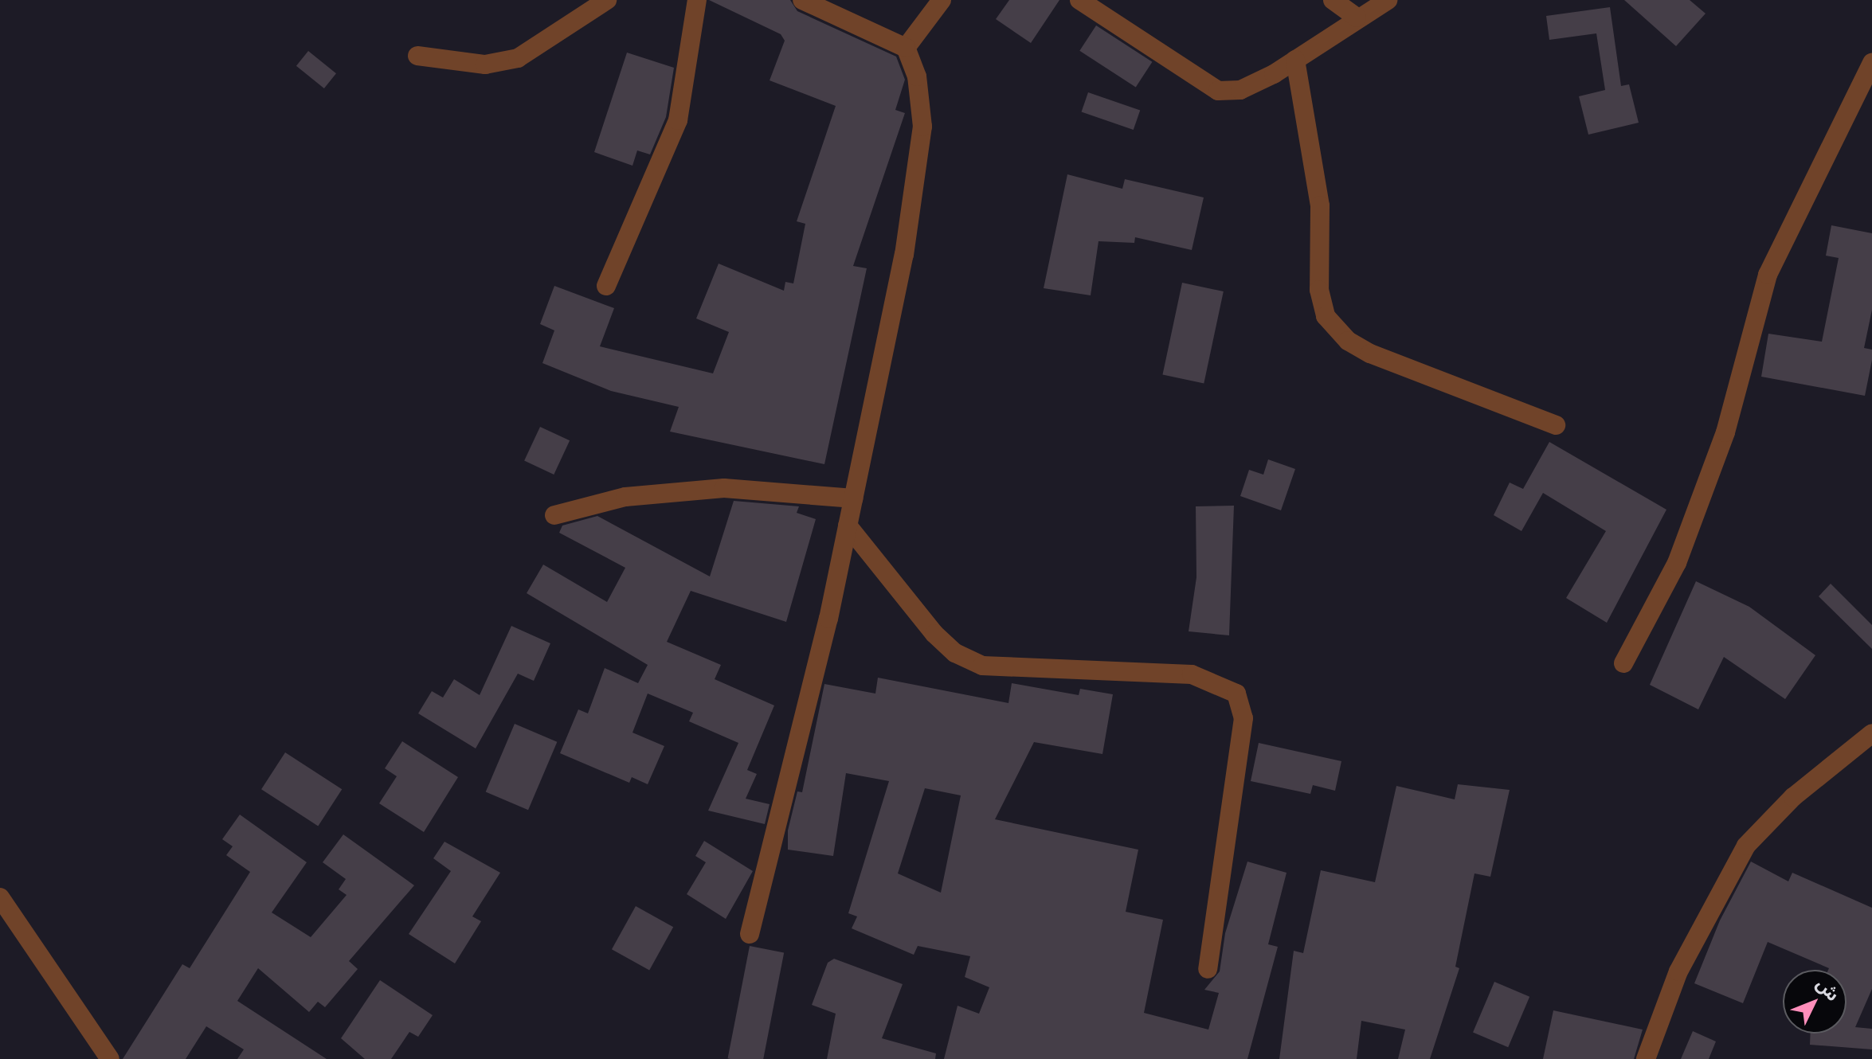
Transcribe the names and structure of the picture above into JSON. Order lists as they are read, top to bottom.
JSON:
{
  "north": "top right"
}
